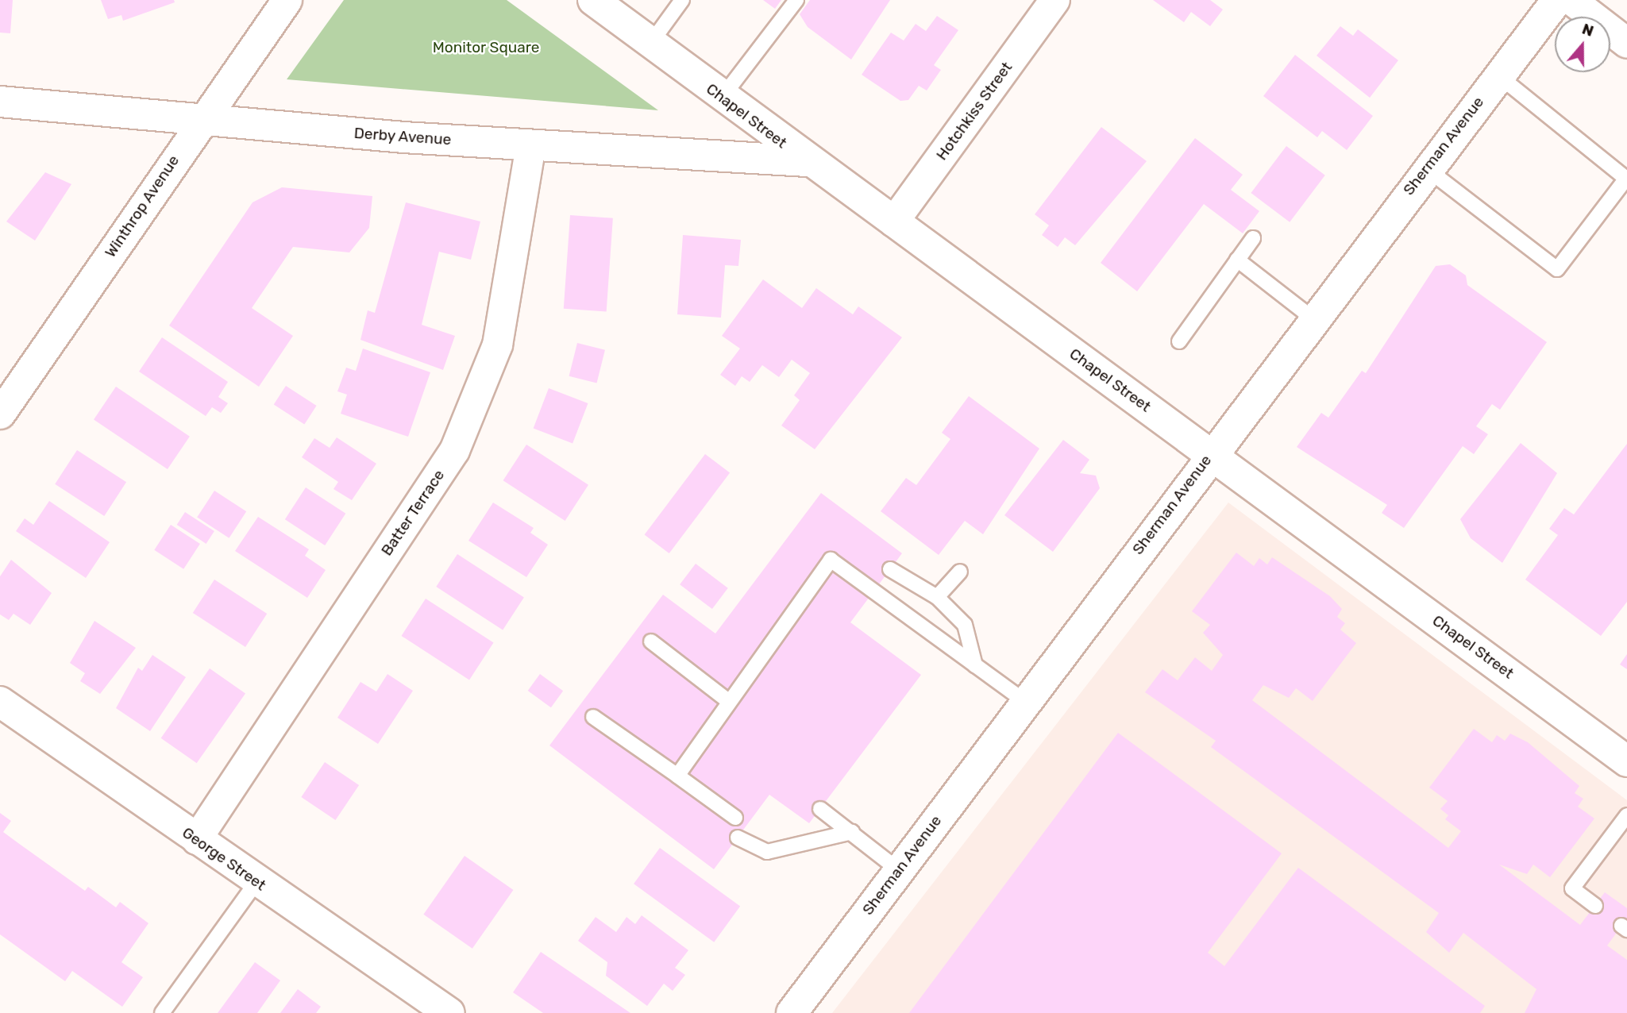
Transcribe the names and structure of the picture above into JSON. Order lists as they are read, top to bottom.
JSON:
{
  "streets": {
    "main road": [
      "Chapel Street",
      "Derby Avenue",
      "Sherman Avenue",
      "George Street"
    ],
    "street": ["Hotchkiss Street", "Winthrop Avenue", "Batter Terrace"]
  },
  "crossings": [
    ["Hotchkiss Street", "Chapel Street"],
    ["Chapel Street", "Derby Avenue"],
    ["Chapel Street", "Sherman Avenue"],
    ["Derby Avenue", "Winthrop Avenue"],
    ["Derby Avenue", "Batter Terrace"],
    ["Batter Terrace", "George Street"]
  ],
  "parks": ["Monitor Square"],
  "north": "top"
}
